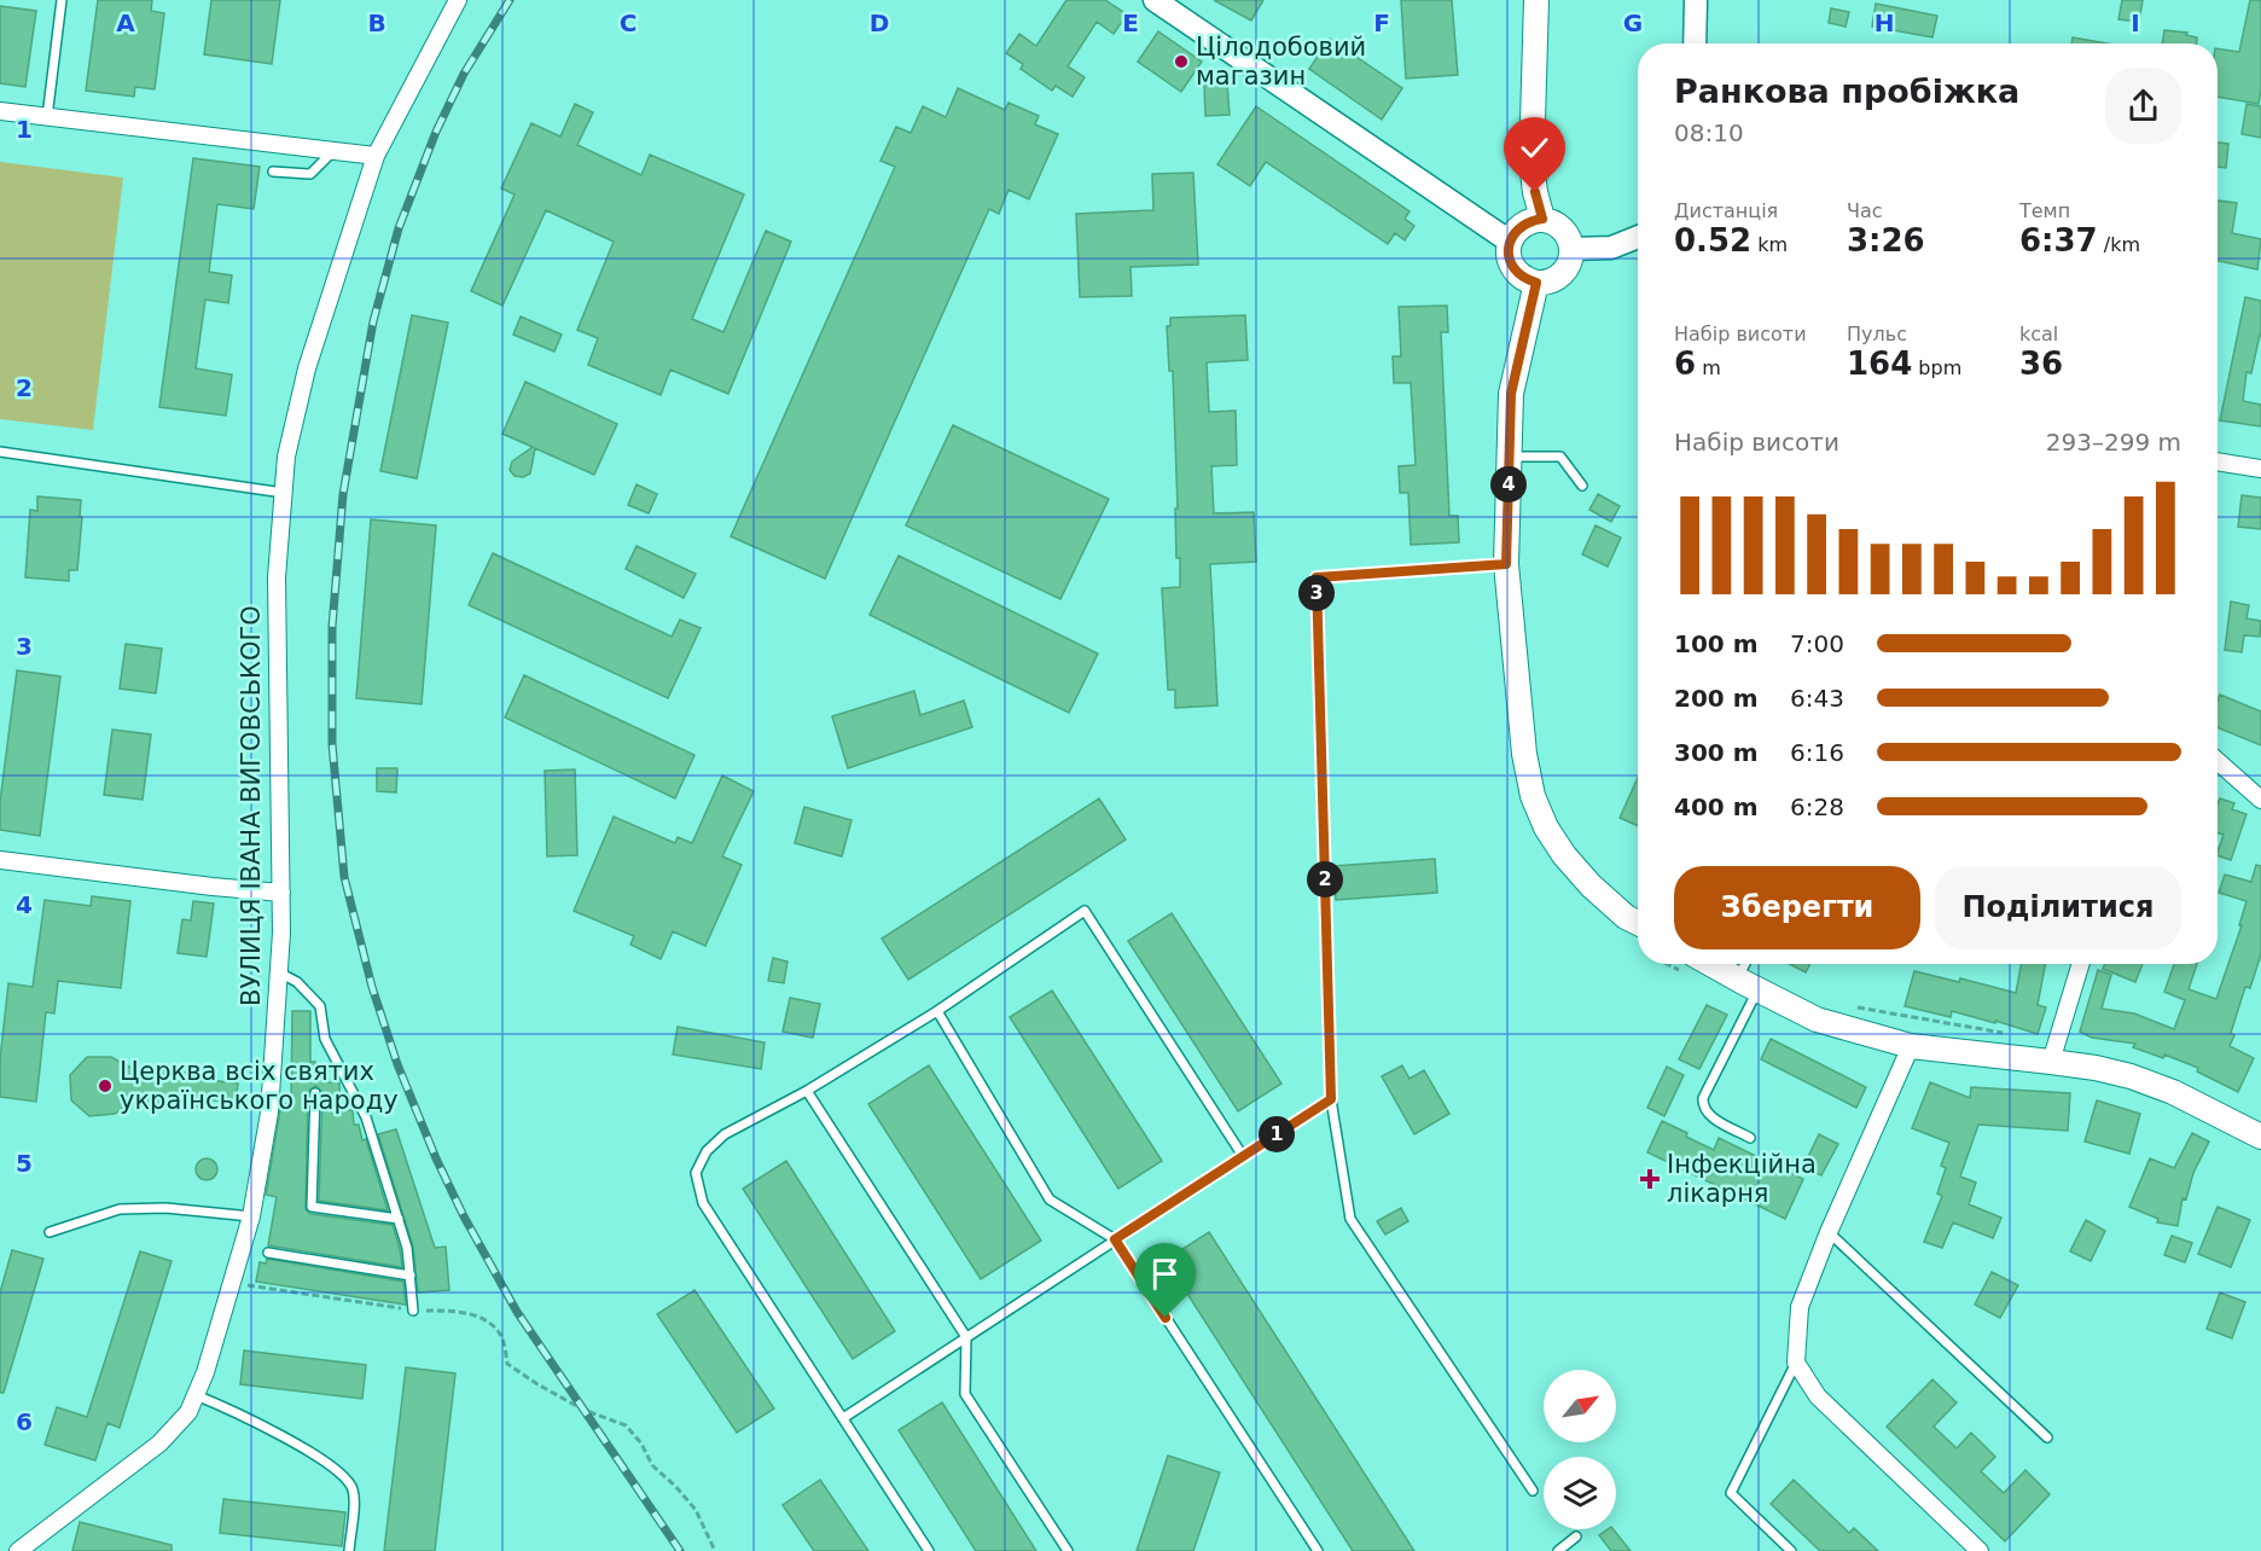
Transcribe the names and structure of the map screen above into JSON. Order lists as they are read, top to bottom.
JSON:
{
  "streets": {
    "street": ["ВУЛИЦЯ ІВАНА ВИГОВСЬКОГО"]
  },
  "places": {
    "other": ["Цілодобовий магазин", "Церква всіх святих українського народу"],
    "health": ["Інфекційна лікарня"]
  },
  "north": "top right",
  "page": {
    "heading": ["Ранкова пробіжка", "08:10"],
    "stats": [
      ["Дистанція", "0.52 km"],
      ["Час", "3:26"],
      ["Темп", "6:37 /km"],
      ["Набір висоти", "6 m"],
      ["Пульс", "164 bpm"],
      ["kcal", "36"]
    ],
    "chart": ["Набір висоти", "293–299 m"],
    "pins": [
      "4",
      "3",
      "2",
      "1"
    ],
    "list": [
      {
        "name": "100 m",
        "note": "7:00"
      },
      {
        "name": "200 m",
        "note": "6:43"
      },
      {
        "name": "300 m",
        "note": "6:16"
      },
      {
        "name": "400 m",
        "note": "6:28"
      }
    ],
    "buttons": ["Зберегти", "Поділитися"]
  },
  "grid": {
    "columns": [
      "A",
      "B",
      "C",
      "D",
      "E",
      "F",
      "G",
      "H",
      "I"
    ],
    "rows": [
      "1",
      "2",
      "3",
      "4",
      "5",
      "6"
    ]
  }
}
